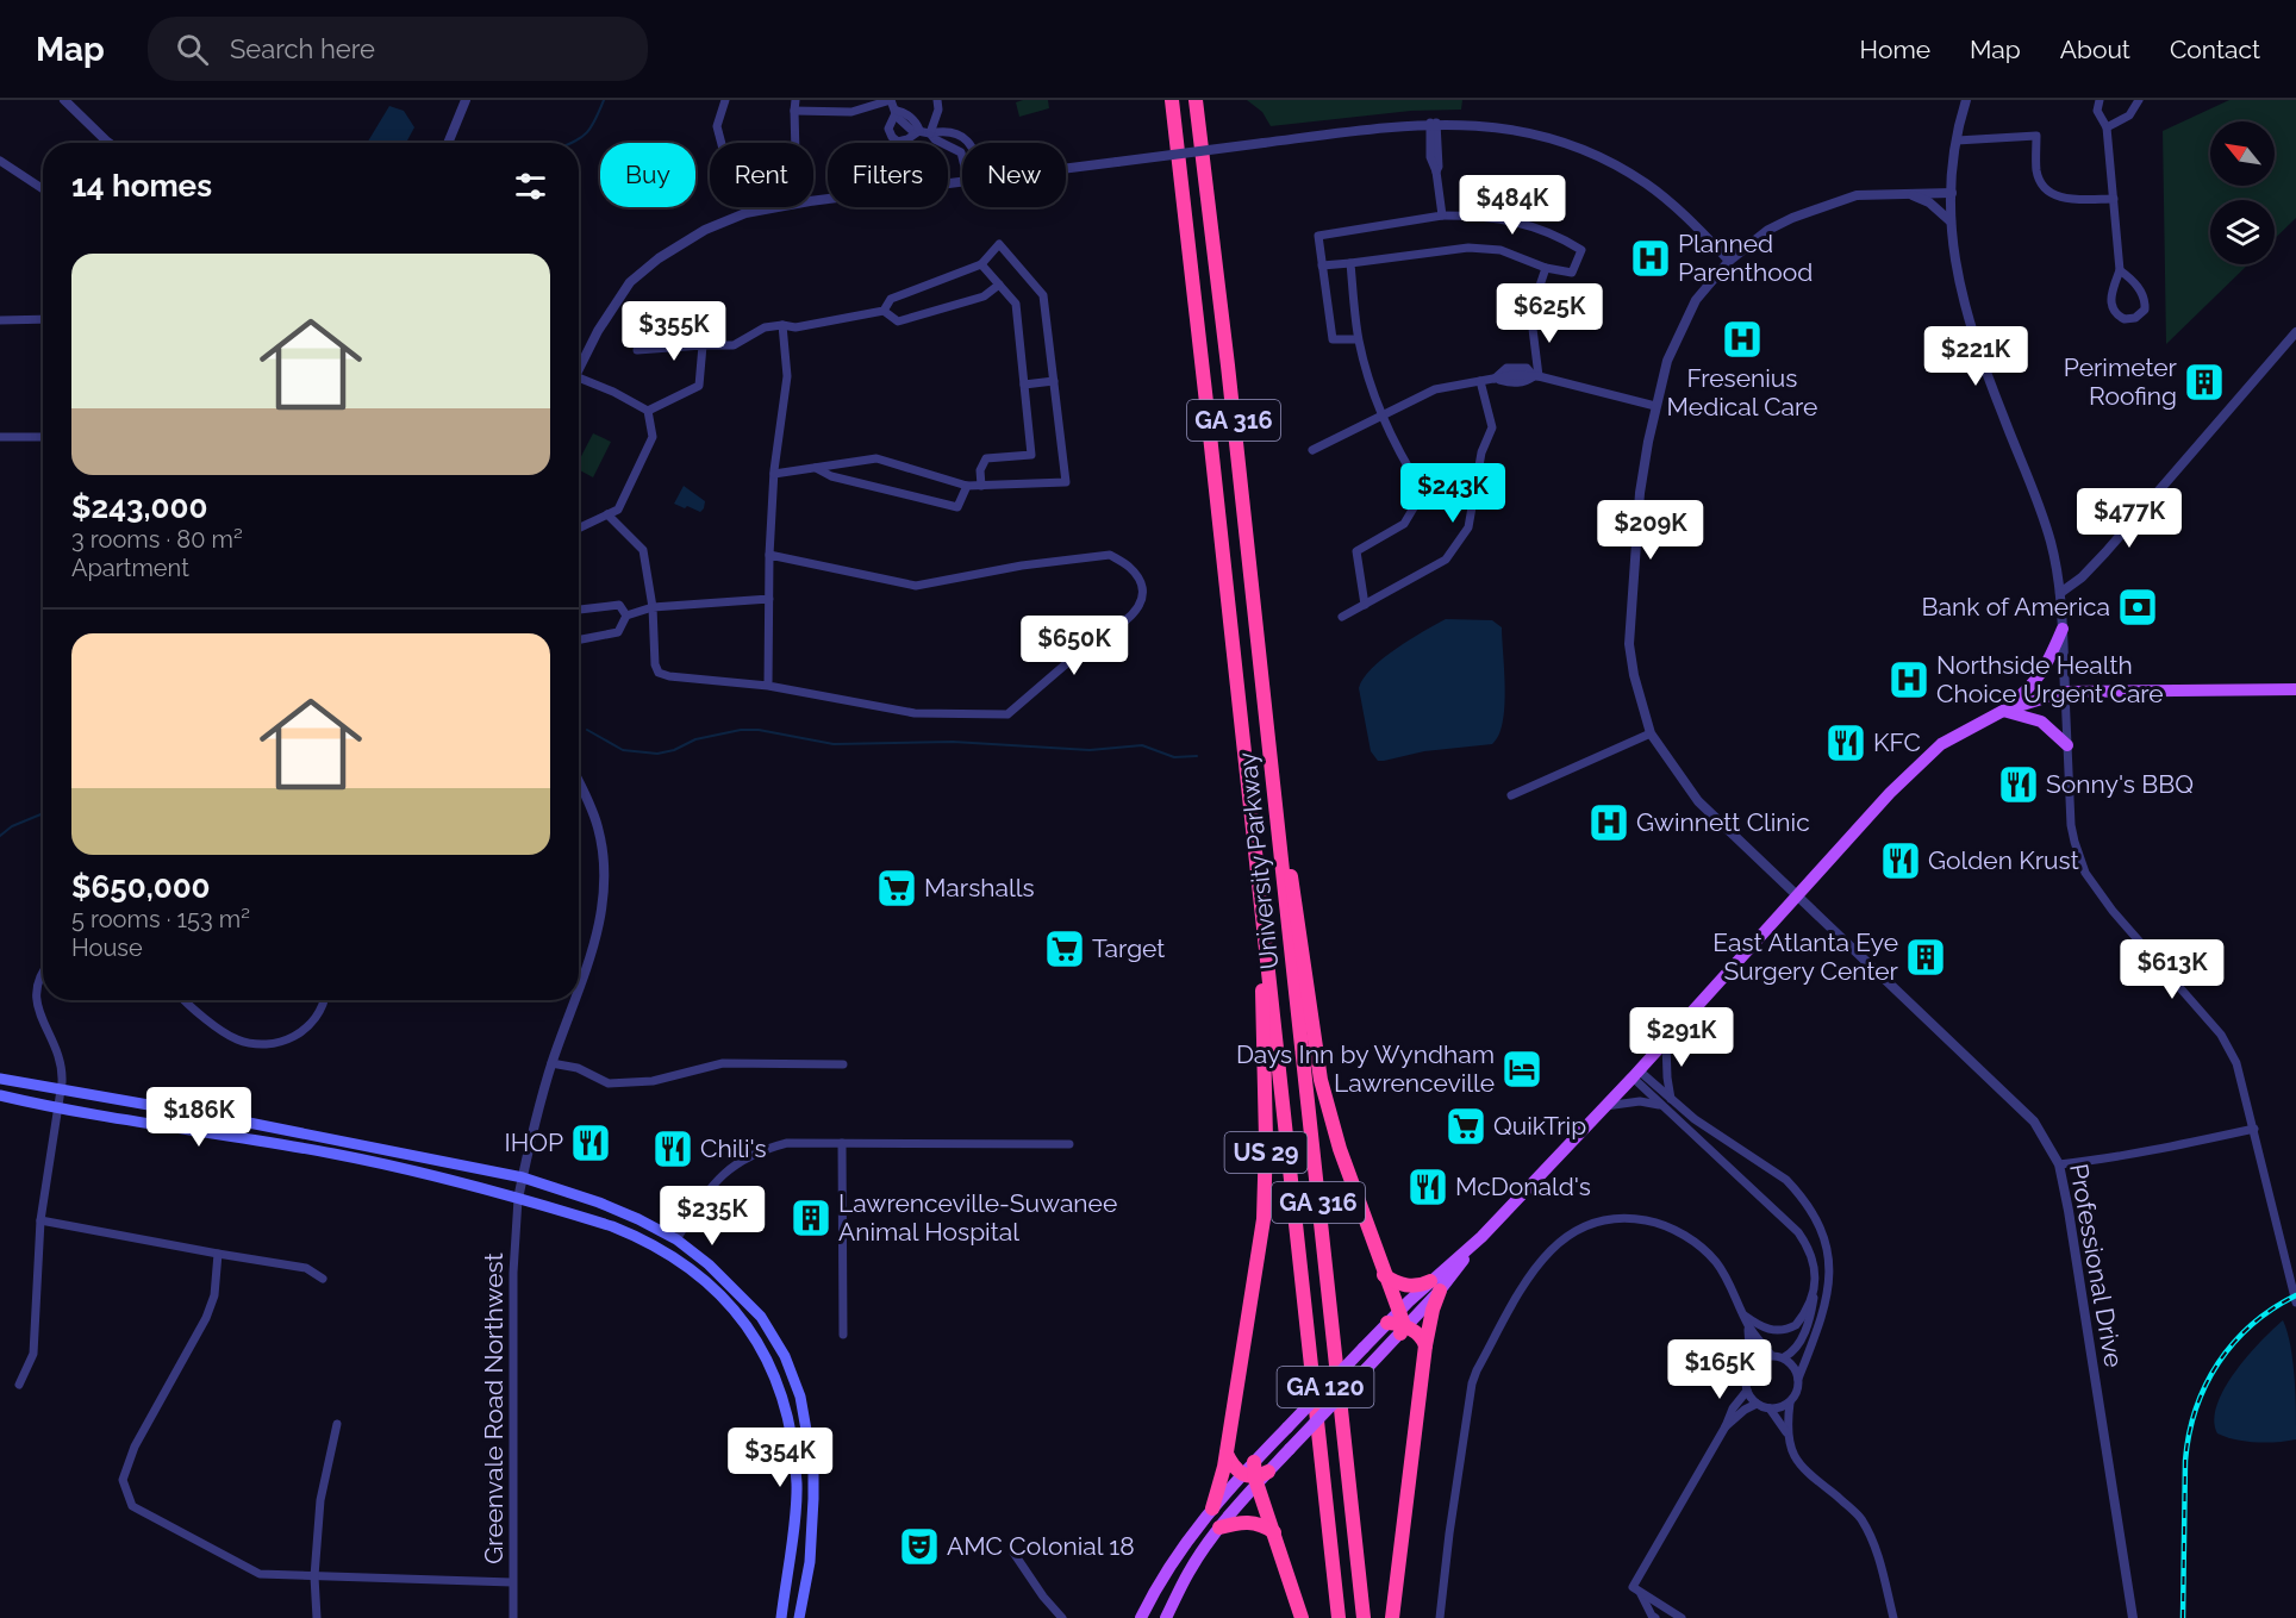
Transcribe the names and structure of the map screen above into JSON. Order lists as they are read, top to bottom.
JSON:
{
  "streets": {
    "highway": ["GA 316", "University Parkway", "US 29"],
    "main road": ["GA 120"],
    "street": ["Professional Drive", "Greenvale Road Northwest"]
  },
  "crossings": [
    ["University Parkway", "US 29"],
    ["US 29", "GA 120"]
  ],
  "places": {
    "hospital": [
      "Planned Parenthood",
      "Fresenius Medical Care",
      "Northside Health Choice Urgent Care",
      "Gwinnett Clinic"
    ],
    "building": ["Perimeter Roofing", "East Atlanta Eye Surgery Center", "Lawrenceville-Suwanee Animal Hospital"],
    "bank": ["Bank of America"],
    "restaurant": [
      "KFC",
      "Sonny's BBQ",
      "Golden Krust",
      "IHOP",
      "Chili's",
      "McDonald's"
    ],
    "supermarket": ["Marshalls", "Target", "QuikTrip"],
    "hotel": ["Days Inn by Wyndham Lawrenceville"],
    "theatre": ["AMC Colonial 18"]
  },
  "north": "top left",
  "page": {
    "header": "Map",
    "search": "Search here",
    "nav": [
      "Home",
      "Map",
      "About",
      "Contact"
    ],
    "chip": [
      "Buy",
      "Rent",
      "Filters",
      "New"
    ],
    "heading": "14 homes",
    "price": [
      "$484K",
      "$625K",
      "$355K",
      "$221K",
      "$243K",
      "$477K",
      "$209K",
      "$650K",
      "$613K",
      "$291K",
      "$186K",
      "$235K",
      "$165K",
      "$354K"
    ],
    "list": [
      {
        "name": "$243,000",
        "note": "3 rooms · 80 m² · Apartment"
      },
      {
        "name": "$650,000",
        "note": "5 rooms · 153 m² · House"
      }
    ]
  }
}
